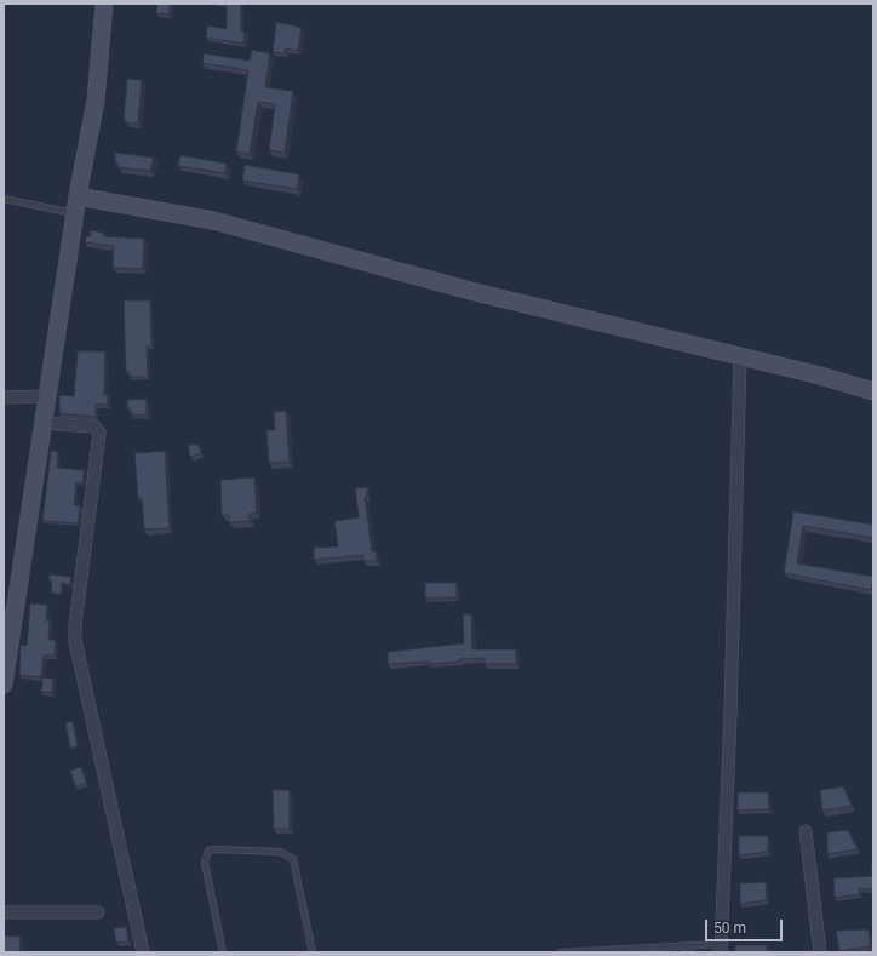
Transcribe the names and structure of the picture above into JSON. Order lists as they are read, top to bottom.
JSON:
{
  "scale_bar": "50 m"
}
